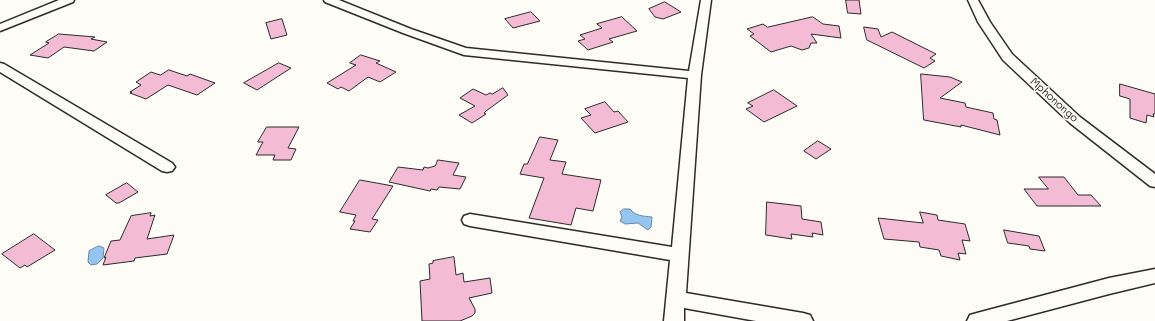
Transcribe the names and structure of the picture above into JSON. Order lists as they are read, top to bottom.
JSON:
{
  "streets": {
    "street": ["Mphonongo"]
  }
}
